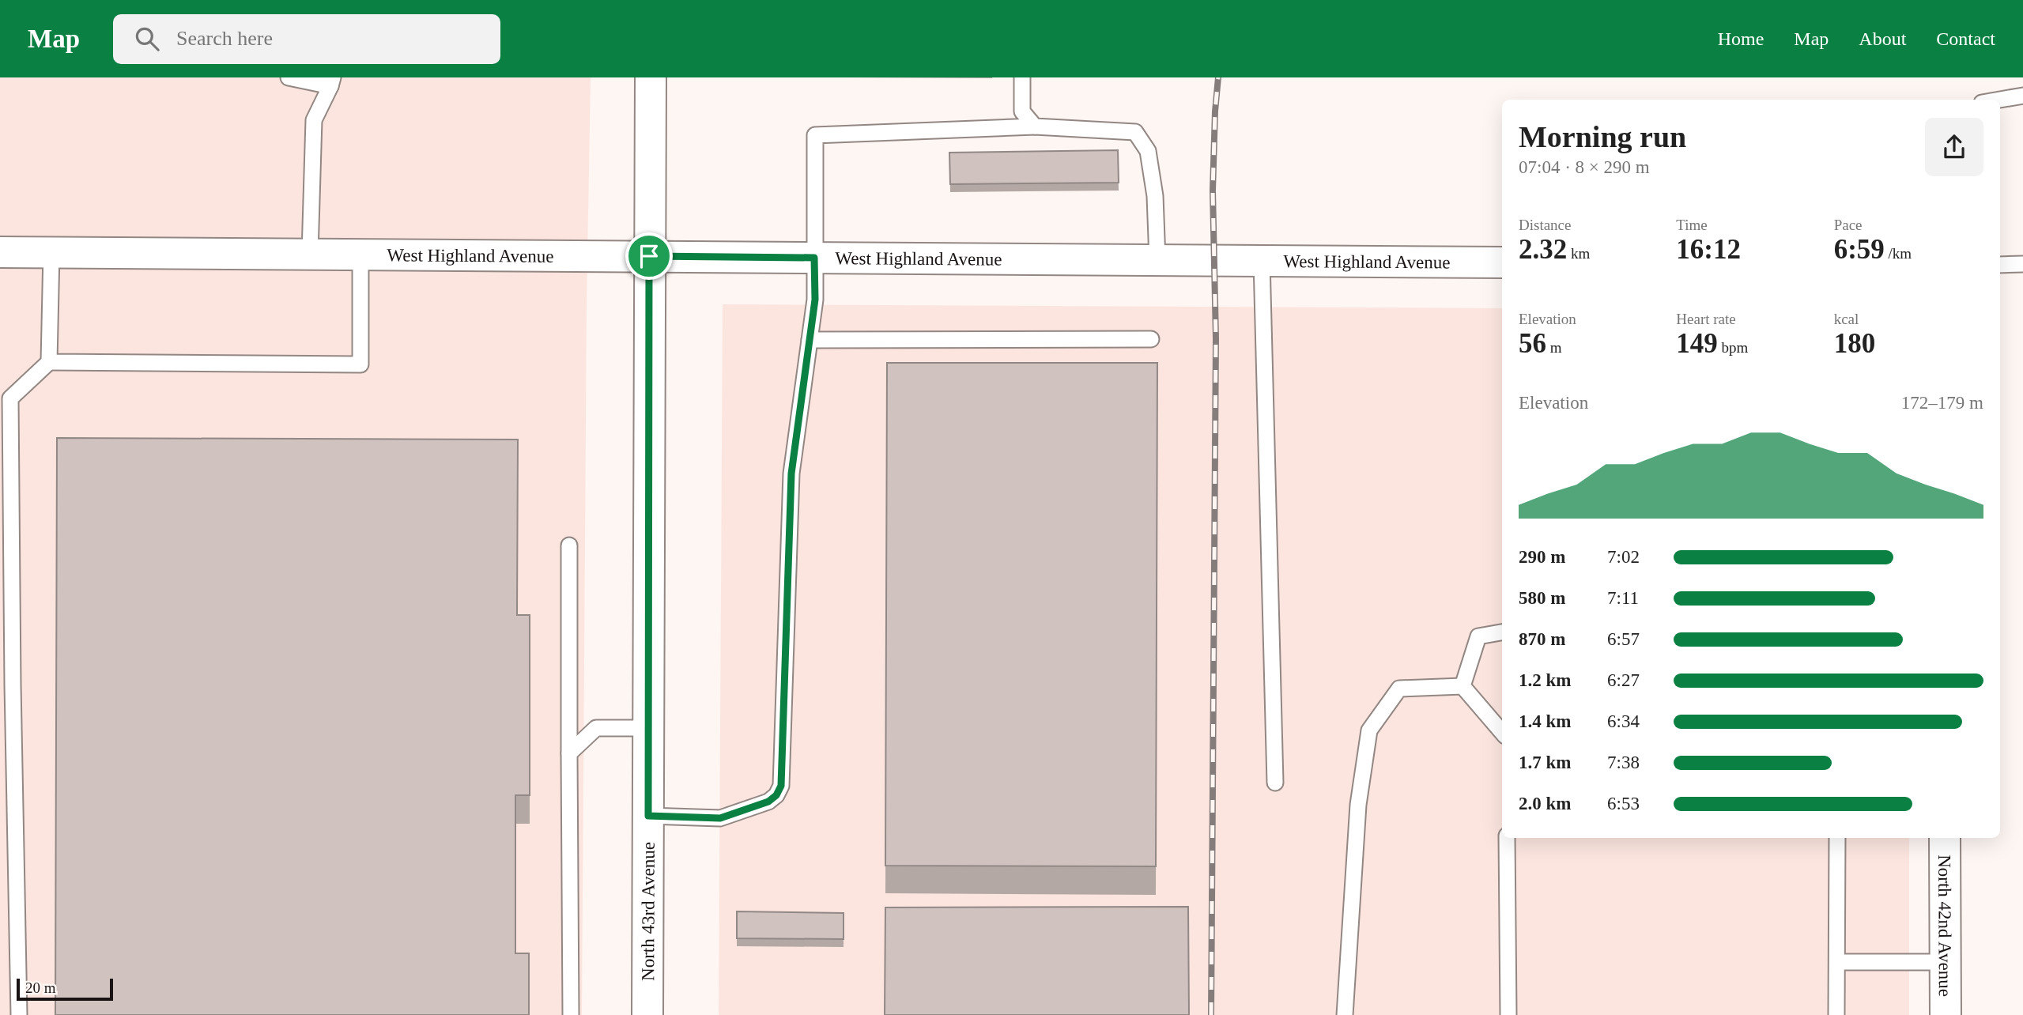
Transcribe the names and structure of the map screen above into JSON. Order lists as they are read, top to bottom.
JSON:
{
  "streets": {
    "street": ["West Highland Avenue", "North 43rd Avenue", "North 42nd Avenue"]
  },
  "crossings": [
    ["West Highland Avenue", "North 43rd Avenue"]
  ],
  "scale_bar": "20 m",
  "page": {
    "header": "Map",
    "search": "Search here",
    "nav": [
      "Home",
      "Map",
      "About",
      "Contact"
    ],
    "heading": ["Morning run", "07:04 · 8 × 290 m"],
    "stats": [
      ["Distance", "2.32 km"],
      ["Time", "16:12"],
      ["Pace", "6:59 /km"],
      ["Elevation", "56 m"],
      ["Heart rate", "149 bpm"],
      ["kcal", "180"]
    ],
    "chart": ["Elevation", "172–179 m"],
    "list": [
      {
        "name": "290 m",
        "note": "7:02"
      },
      {
        "name": "580 m",
        "note": "7:11"
      },
      {
        "name": "870 m",
        "note": "6:57"
      },
      {
        "name": "1.2 km",
        "note": "6:27"
      },
      {
        "name": "1.4 km",
        "note": "6:34"
      },
      {
        "name": "1.7 km",
        "note": "7:38"
      },
      {
        "name": "2.0 km",
        "note": "6:53"
      }
    ],
    "scale": "20 m"
  }
}
